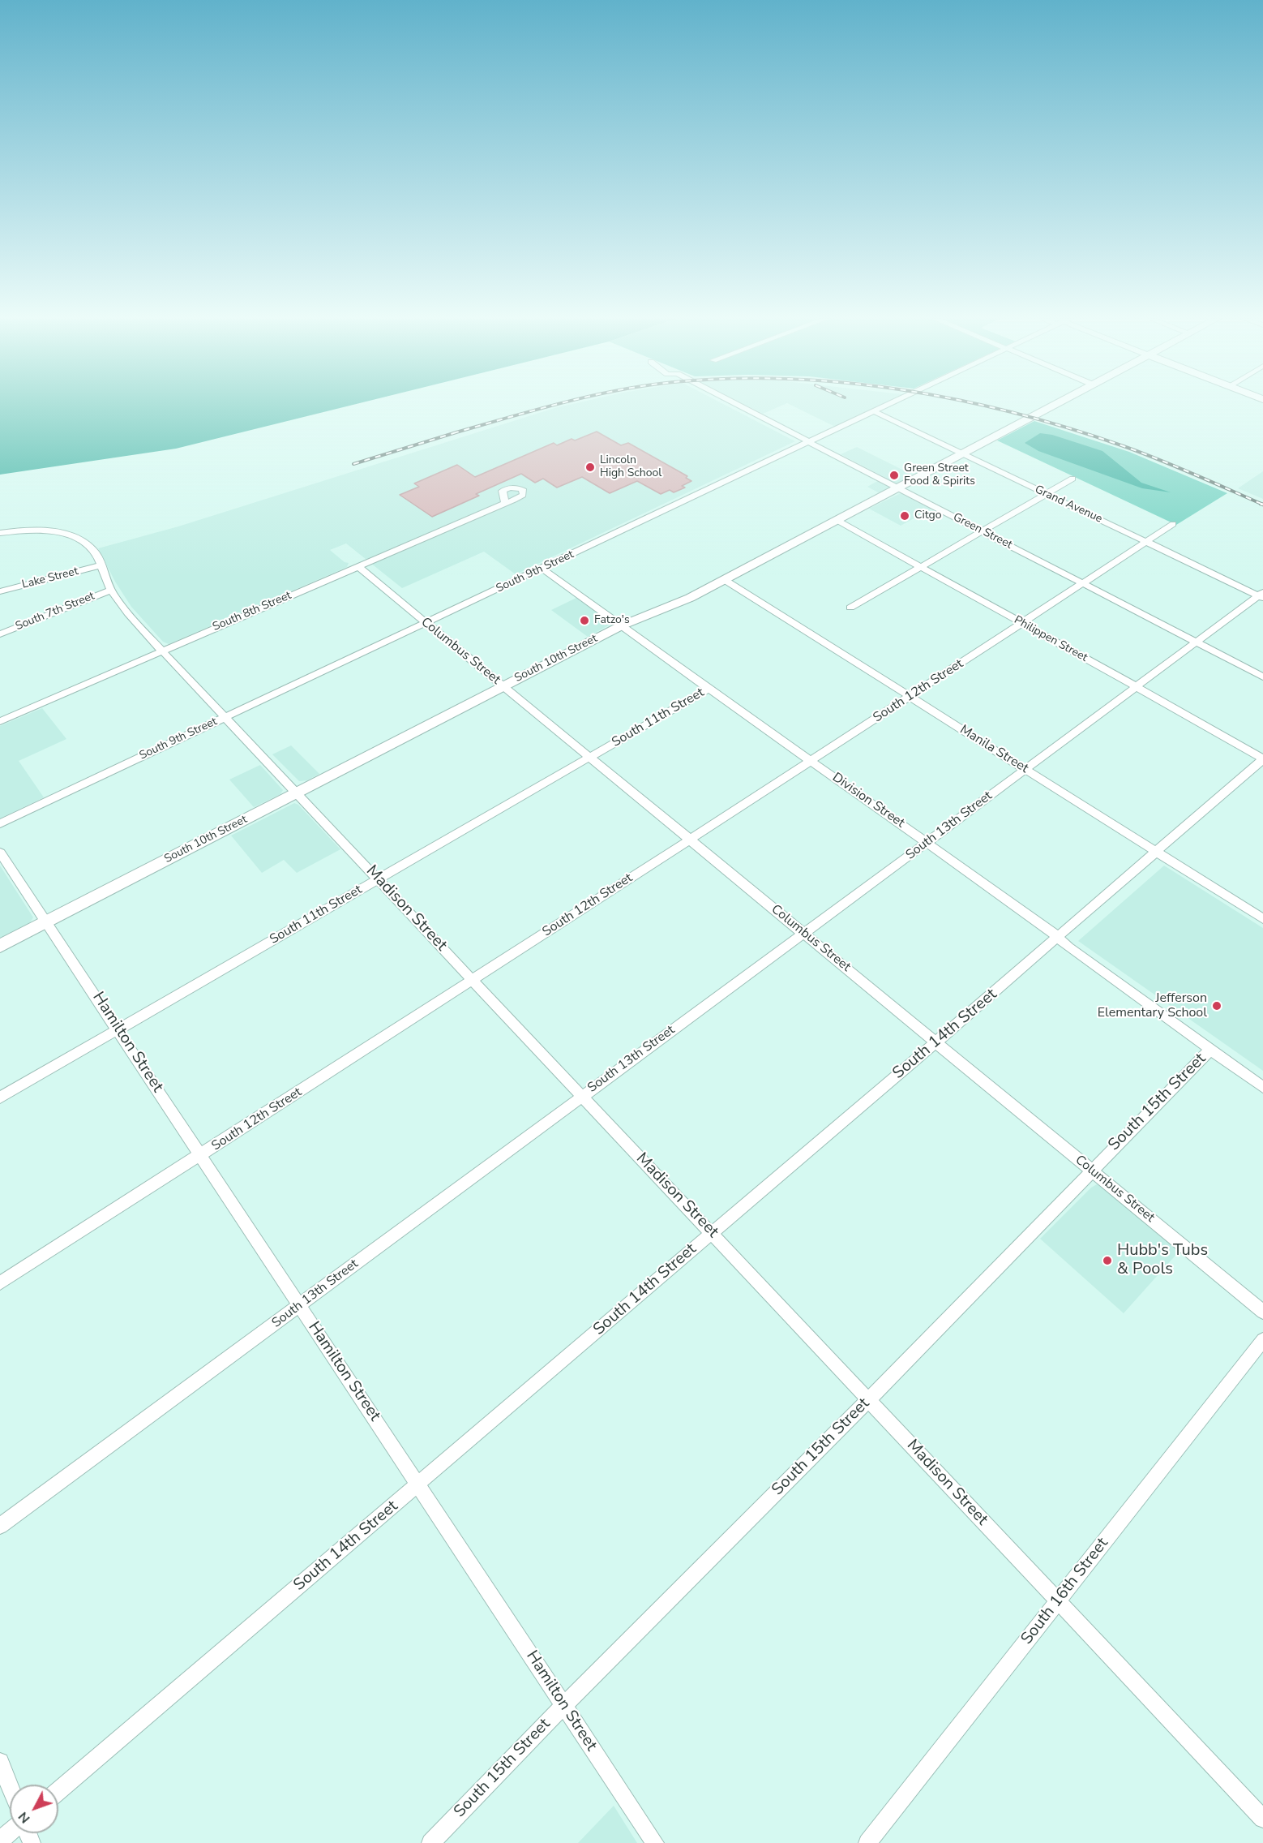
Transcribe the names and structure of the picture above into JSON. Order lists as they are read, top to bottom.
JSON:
{
  "streets": {
    "street": [
      "Grand Avenue",
      "Green Street",
      "South 9th Street",
      "Lake Street",
      "South 7th Street",
      "South 8th Street",
      "Philippen Street",
      "Columbus Street",
      "South 10th Street",
      "South 12th Street",
      "South 11th Street",
      "Manila Street",
      "Division Street",
      "South 13th Street",
      "Madison Street",
      "South 14th Street",
      "Hamilton Street",
      "South 15th Street",
      "South 16th Street"
    ]
  },
  "crossings": [
    ["Grand Avenue", "South 9th Street"],
    ["Grand Avenue", "South 10th Street"],
    ["Grand Avenue", "South 12th Street"],
    ["Grand Avenue", "South 13th Street"],
    ["Green Street", "South 9th Street"],
    ["Green Street", "South 10th Street"],
    ["Green Street", "South 12th Street"],
    ["Green Street", "South 13th Street"],
    ["South 9th Street", "Columbus Street"],
    ["South 9th Street", "Division Street"],
    ["South 9th Street", "Madison Street"],
    ["Lake Street", "Madison Street"],
    ["South 7th Street", "Madison Street"],
    ["South 8th Street", "Columbus Street"],
    ["South 8th Street", "Madison Street"],
    ["Philippen Street", "South 10th Street"],
    ["Philippen Street", "South 12th Street"],
    ["Philippen Street", "South 13th Street"],
    ["Philippen Street", "South 14th Street"],
    ["Columbus Street", "South 10th Street"],
    ["Columbus Street", "South 12th Street"],
    ["Columbus Street", "South 11th Street"],
    ["Columbus Street", "South 13th Street"],
    ["Columbus Street", "South 14th Street"],
    ["Columbus Street", "South 15th Street"],
    ["South 10th Street", "Manila Street"],
    ["South 10th Street", "Division Street"],
    ["South 10th Street", "Madison Street"],
    ["South 10th Street", "Hamilton Street"],
    ["South 12th Street", "Manila Street"],
    ["South 12th Street", "Division Street"],
    ["South 12th Street", "Madison Street"],
    ["South 12th Street", "Hamilton Street"],
    ["South 11th Street", "Division Street"],
    ["South 11th Street", "Madison Street"],
    ["South 11th Street", "Hamilton Street"],
    ["Manila Street", "South 13th Street"],
    ["Manila Street", "South 14th Street"],
    ["Division Street", "South 13th Street"],
    ["Division Street", "South 14th Street"],
    ["Division Street", "South 15th Street"],
    ["South 13th Street", "Madison Street"],
    ["South 13th Street", "Hamilton Street"],
    ["Madison Street", "South 14th Street"],
    ["Madison Street", "South 15th Street"],
    ["Madison Street", "South 16th Street"],
    ["South 14th Street", "Hamilton Street"],
    ["Hamilton Street", "South 15th Street"]
  ],
  "places": [
    "Lincoln High School",
    "Green Street Food & Spirits",
    "Citgo",
    "Fatzo's",
    "Jefferson Elementary School",
    "Hubb's Tubs & Pools"
  ],
  "north": "bottom left"
}
